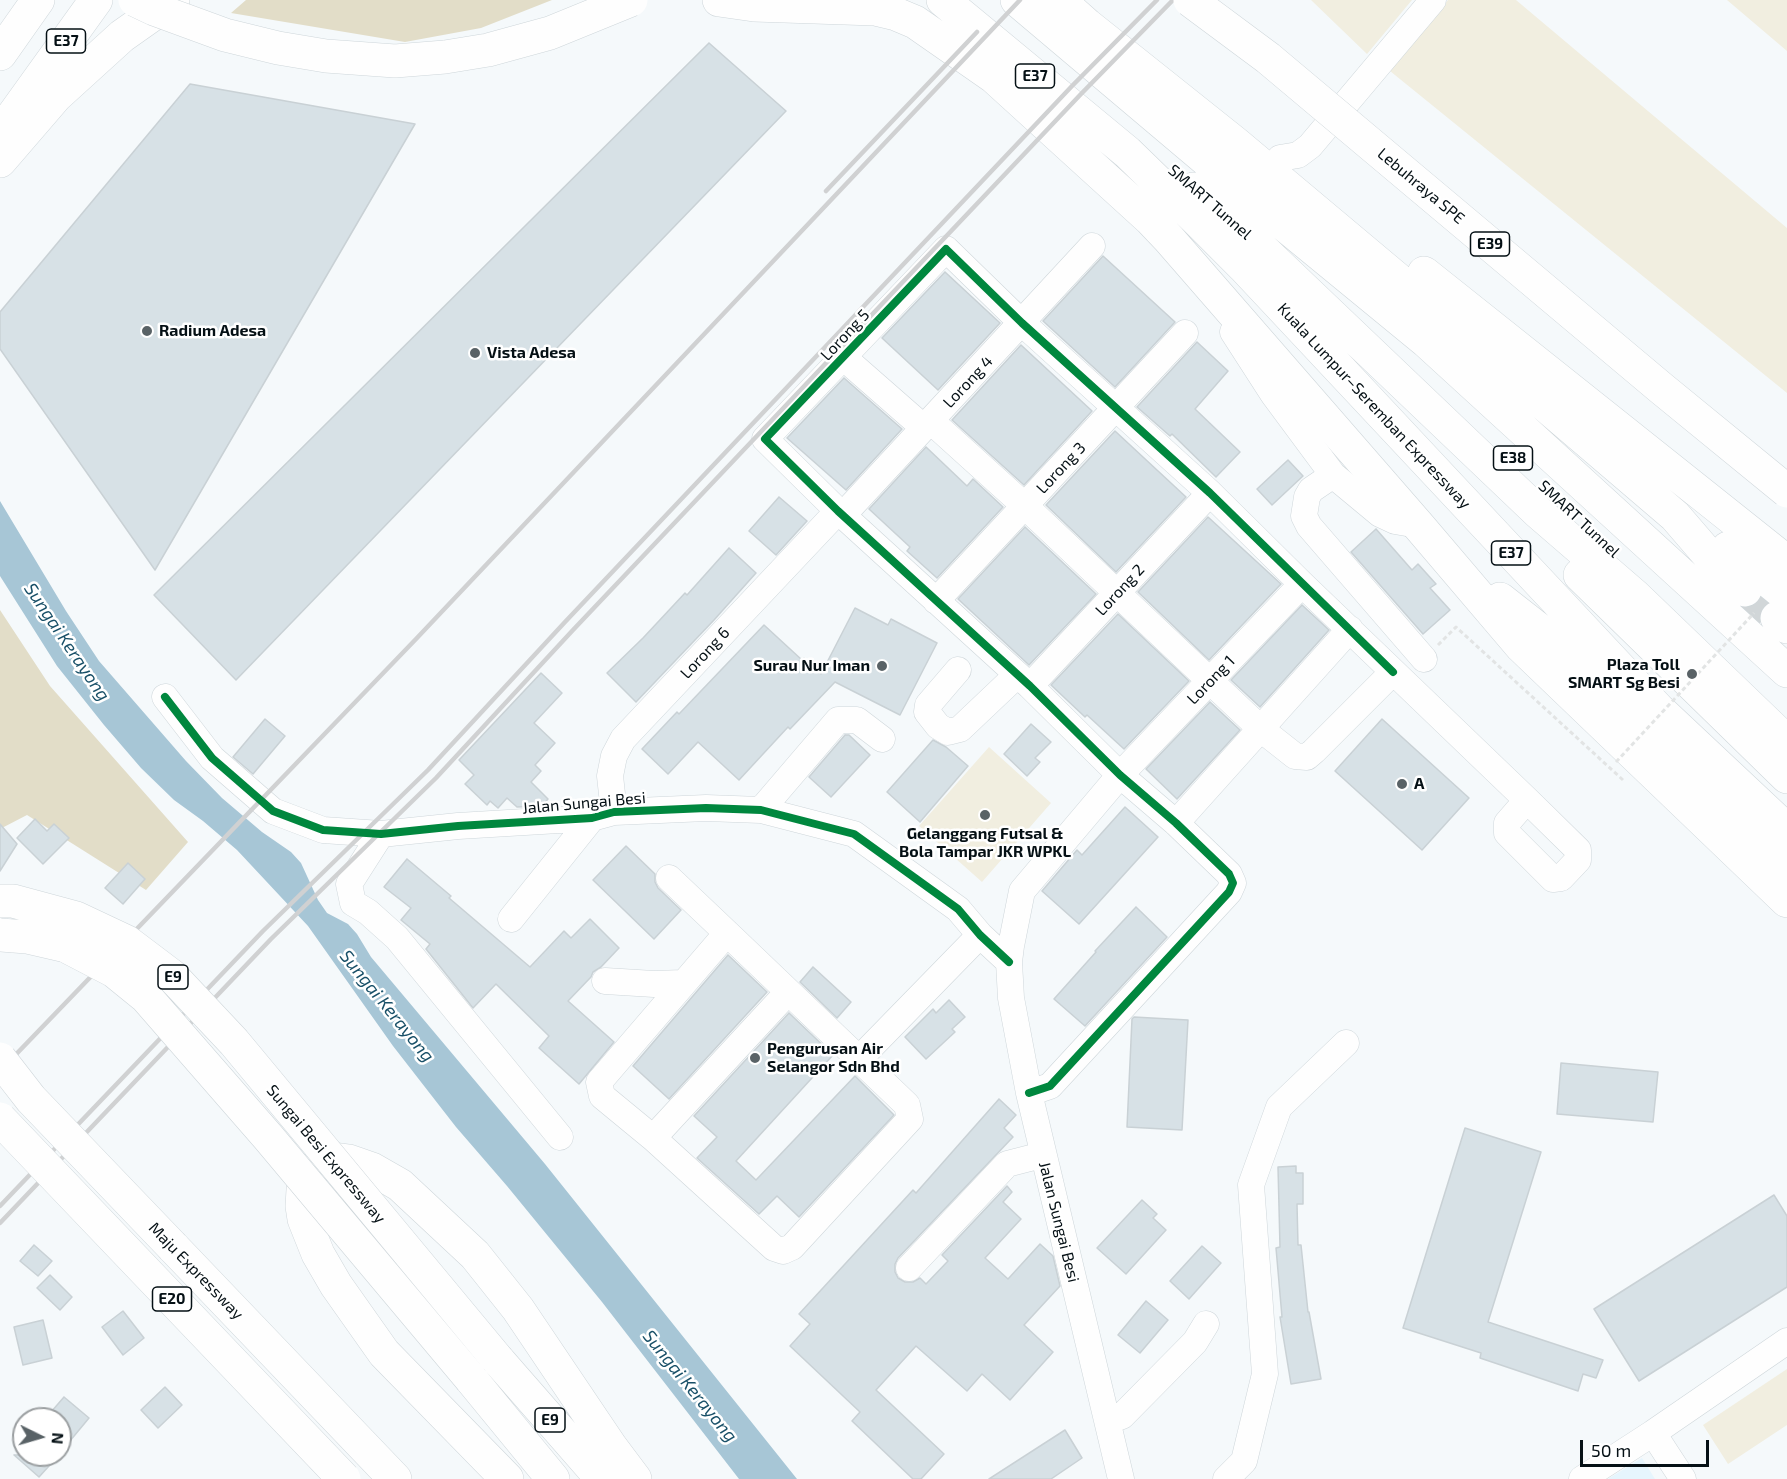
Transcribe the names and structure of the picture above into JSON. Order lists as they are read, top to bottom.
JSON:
{
  "streets": {
    "highway": [
      "E37",
      "Lebuhraya SPE",
      "SMART Tunnel",
      "E39",
      "Kuala Lumpur–Seremban Expressway",
      "E38",
      "E9",
      "Sungai Besi Expressway",
      "Maju Expressway",
      "E20"
    ],
    "street": [
      "Lorong 5",
      "Lorong 4",
      "Lorong 3",
      "Lorong 2",
      "Lorong 6",
      "Lorong 1",
      "Jalan Sungai Besi"
    ]
  },
  "crossings": [
    ["SMART Tunnel", "Kuala Lumpur–Seremban Expressway"],
    ["Lorong 5", "Lorong 4"],
    ["Lorong 5", "Lorong 6"],
    ["Lorong 4", "Lorong 6"],
    ["Lorong 6", "Jalan Sungai Besi"],
    ["Lorong 1", "Jalan Sungai Besi"]
  ],
  "water": ["Sungai Kerayong"],
  "places": [
    "Radium Adesa",
    "Vista Adesa",
    "Surau Nur Iman",
    "Plaza Toll SMART Sg Besi",
    "A",
    "Gelanggang Futsal & Bola Tampar JKR WPKL",
    "Pengurusan Air Selangor Sdn Bhd"
  ],
  "scale_bar": "50 m",
  "north": "right"
}
